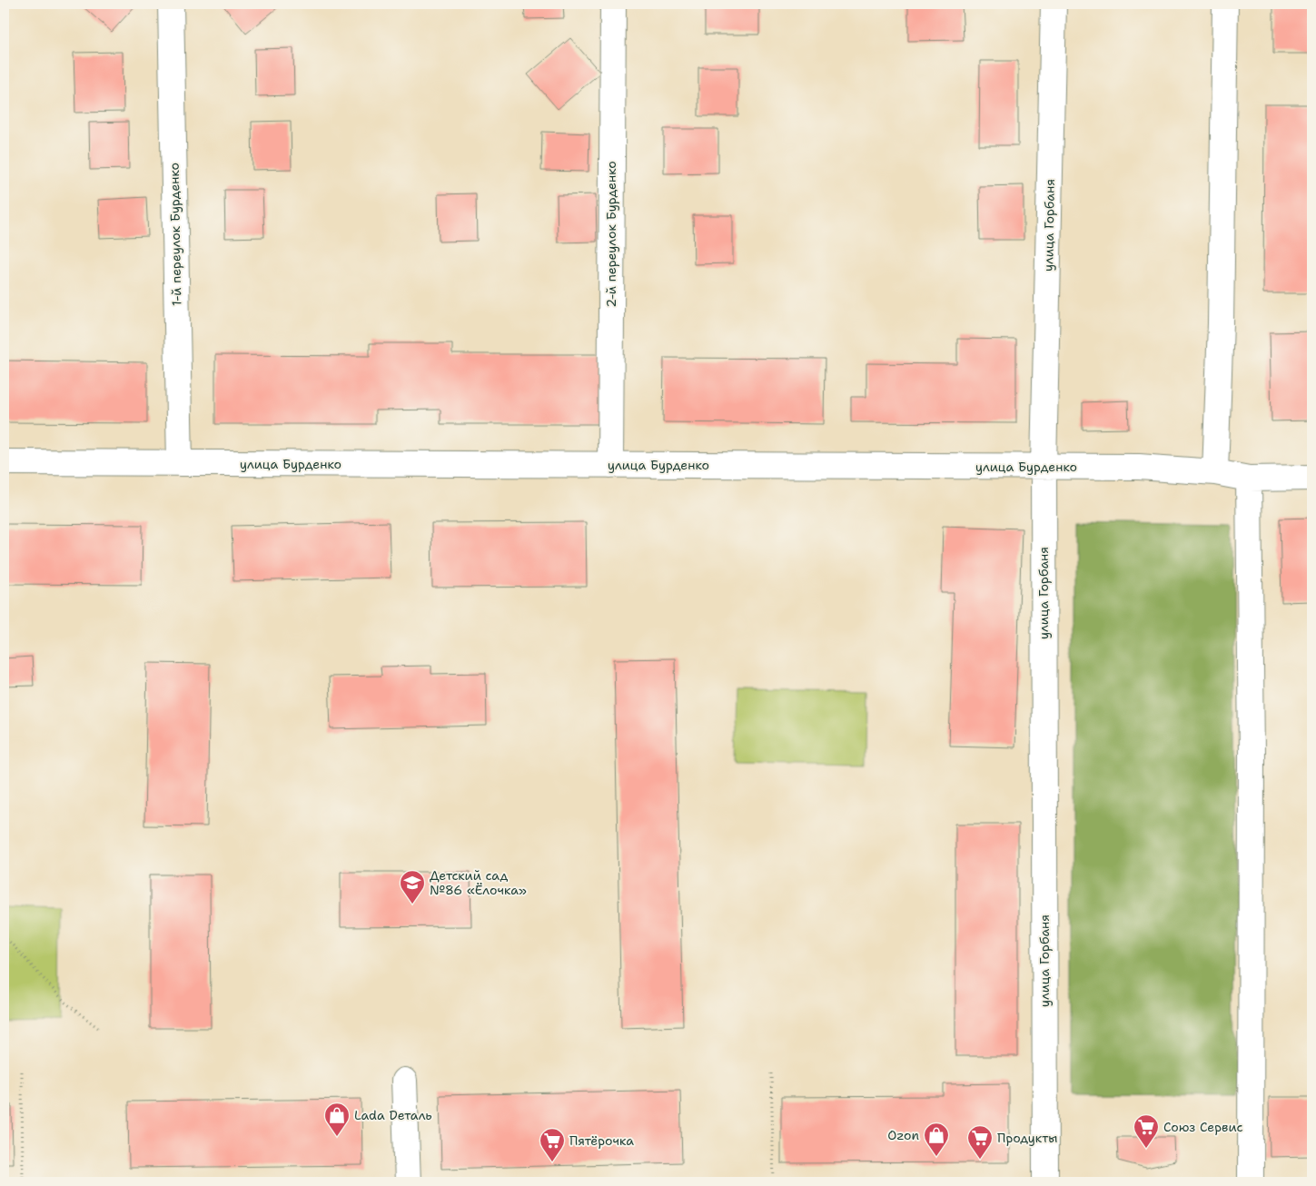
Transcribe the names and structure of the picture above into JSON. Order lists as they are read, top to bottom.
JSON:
{
  "streets": {
    "street": [
      "улица Горбаня",
      "1-й переулок Бурденко",
      "2-й переулок Бурденко",
      "улица Бурденко"
    ]
  },
  "crossings": [
    ["улица Горбаня", "улица Бурденко"],
    ["1-й переулок Бурденко", "улица Бурденко"],
    ["2-й переулок Бурденко", "улица Бурденко"]
  ],
  "places": {
    "school or university": ["Детский сад №86 «Ёлочка»"],
    "shop": ["Lada Dеталь", "Ozon"],
    "supermarket": ["Союз Сервис", "Продукты", "Пятёрочка"]
  }
}
